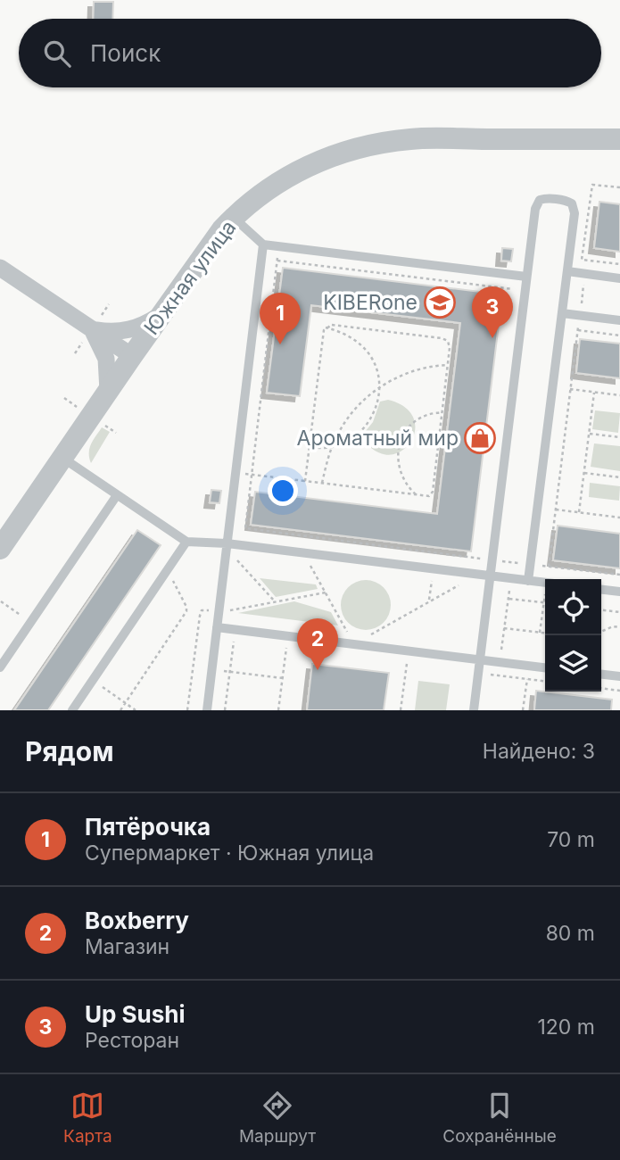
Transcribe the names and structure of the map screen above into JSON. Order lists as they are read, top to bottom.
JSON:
{
  "streets": {
    "street": ["Южная улица"]
  },
  "places": {
    "school or university": ["KIBERone"],
    "shop": ["Ароматный мир"]
  },
  "page": {
    "search": "Поиск",
    "pins": ["3", "1", "2"],
    "heading": ["Рядом", "Найдено: 3"],
    "list": [
      {
        "mark": "1",
        "name": "Пятёрочка",
        "note": "Супермаркет · Южная улица",
        "value": "70 m"
      },
      {
        "mark": "2",
        "name": "Boxberry",
        "note": "Магазин",
        "value": "80 m"
      },
      {
        "mark": "3",
        "name": "Up Sushi",
        "note": "Ресторан",
        "value": "120 m"
      }
    ],
    "nav": ["Карта", "Маршрут", "Сохранённые"]
  }
}
